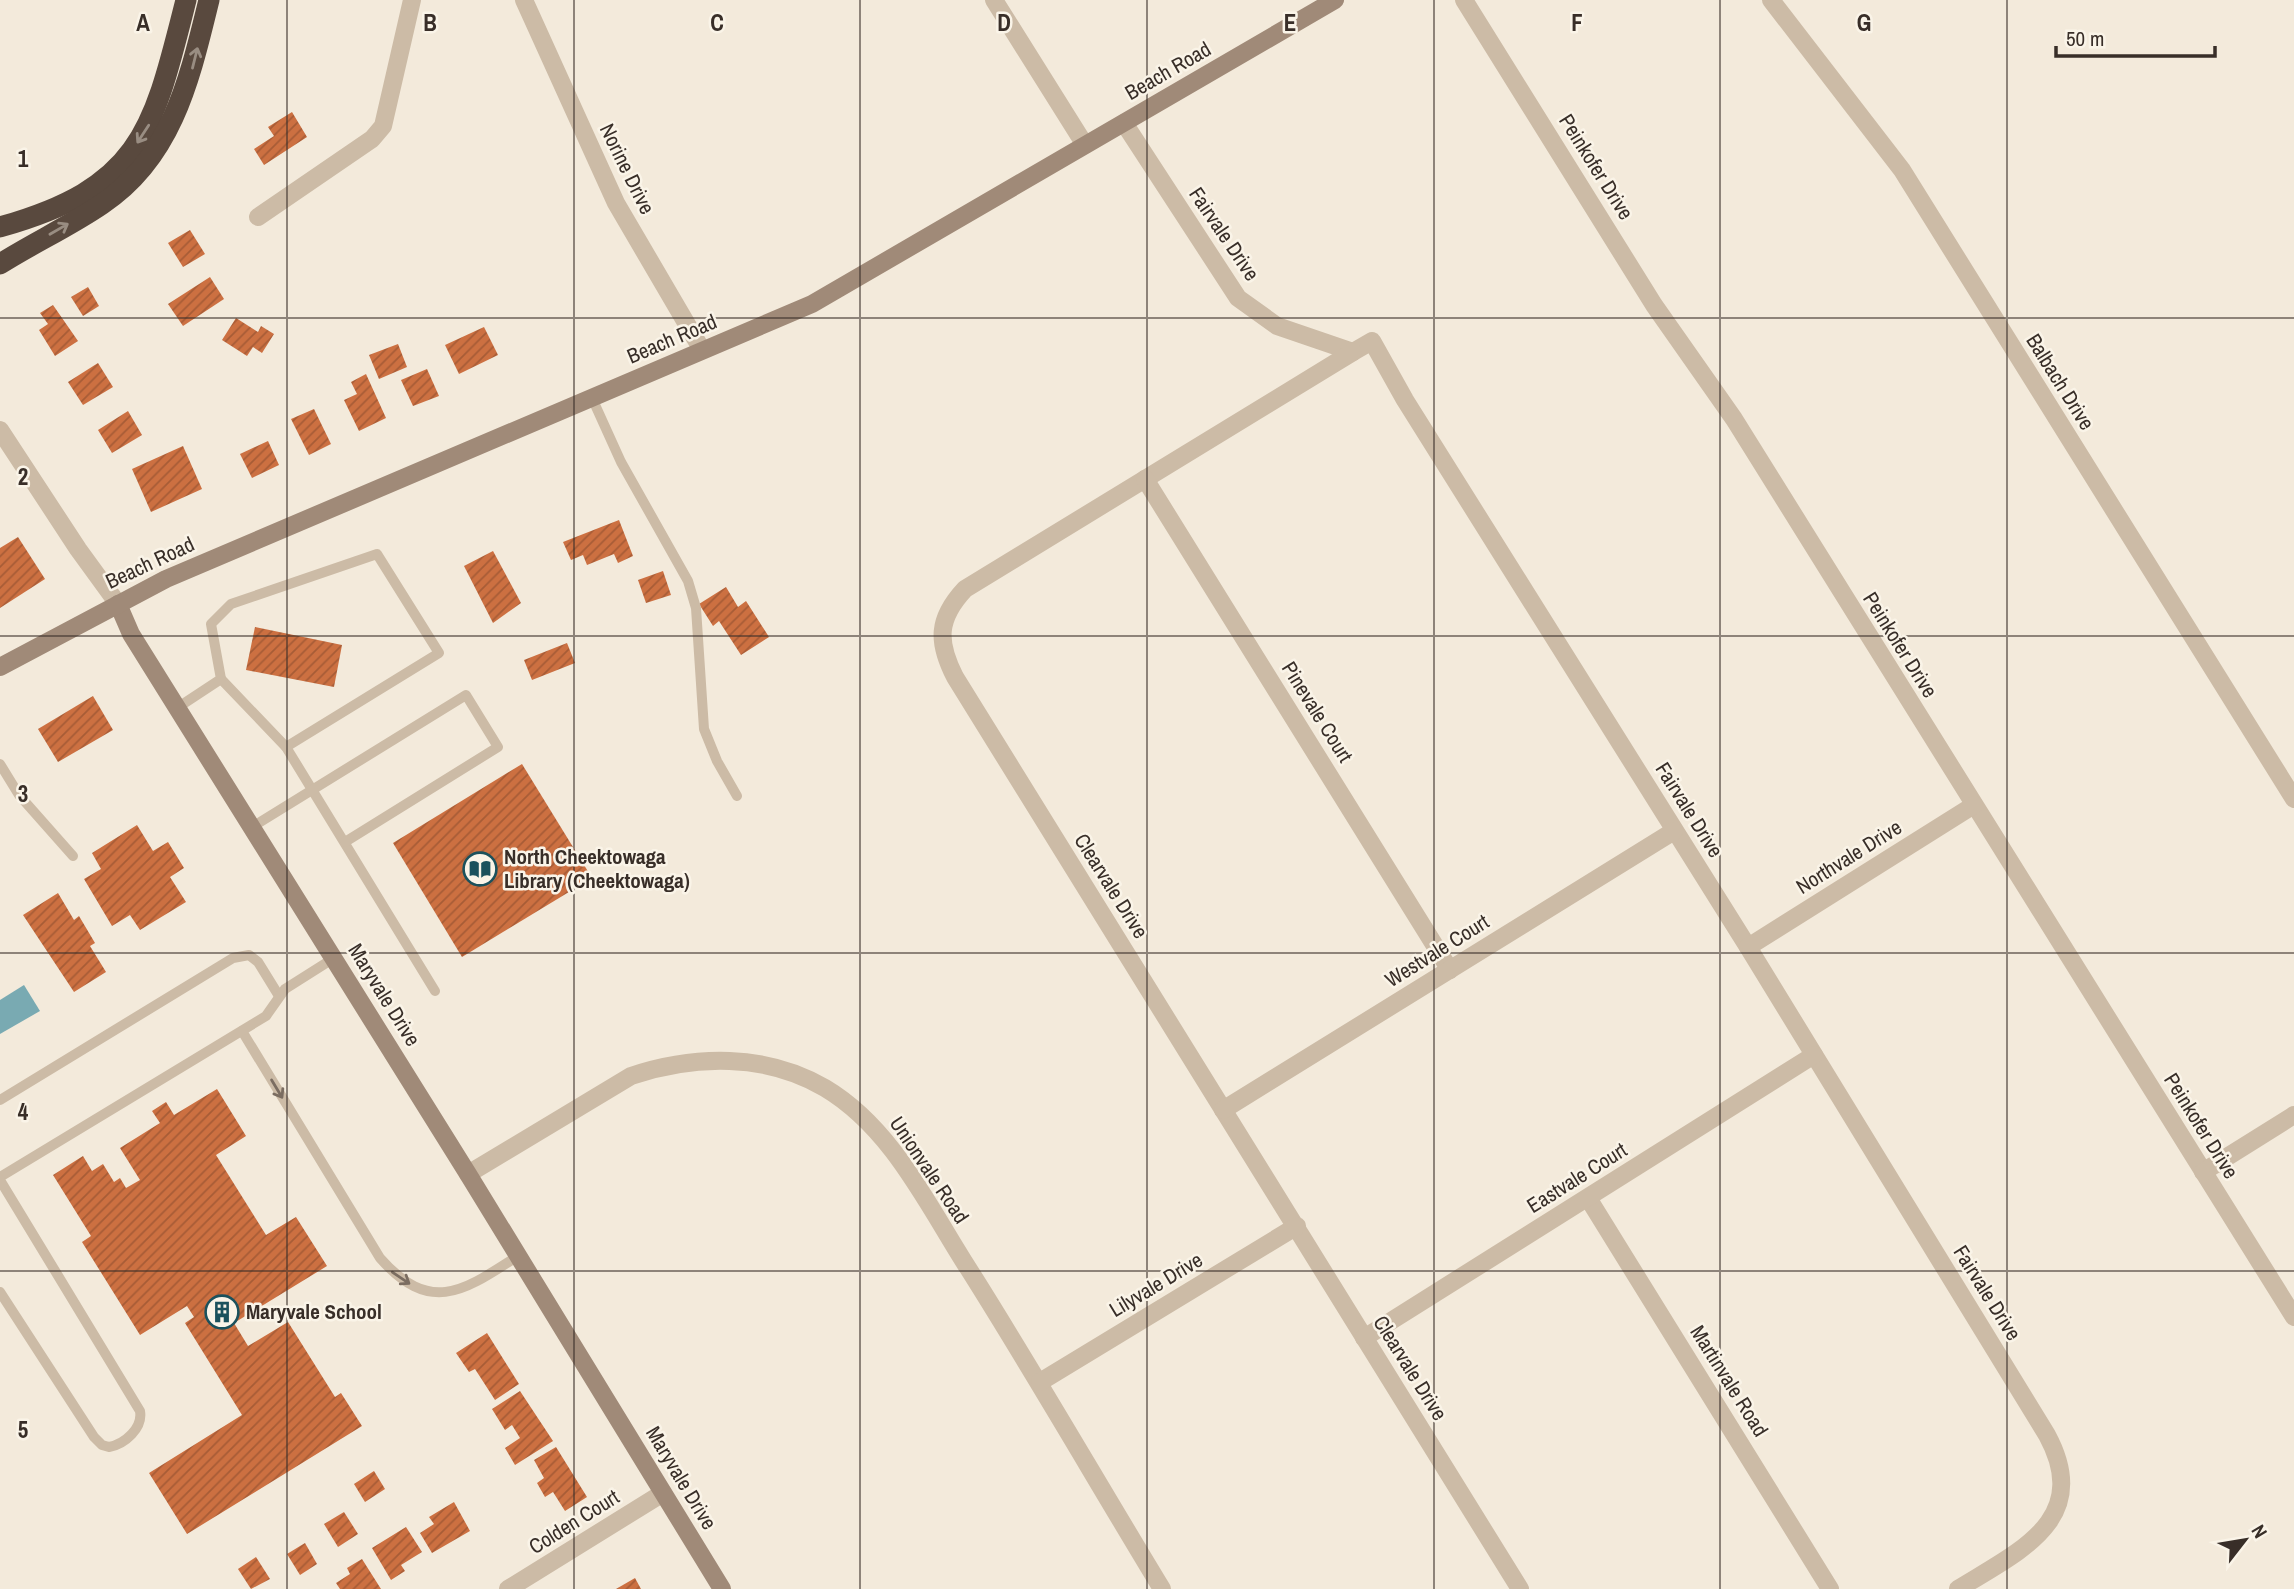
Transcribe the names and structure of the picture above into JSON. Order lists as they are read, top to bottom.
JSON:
{
  "streets": {
    "street": [
      "Beach Road",
      "Peinkofer Drive",
      "Norine Drive",
      "Fairvale Drive",
      "Balbach Drive",
      "Pinevale Court",
      "Northvale Drive",
      "Clearvale Drive",
      "Westvale Court",
      "Maryvale Drive",
      "Unionvale Road",
      "Eastvale Court",
      "Lilyvale Drive",
      "Martinvale Road",
      "Colden Court"
    ]
  },
  "crossings": [
    ["Beach Road", "Norine Drive"],
    ["Beach Road", "Fairvale Drive"],
    ["Beach Road", "Maryvale Drive"],
    ["Peinkofer Drive", "Northvale Drive"],
    ["Fairvale Drive", "Northvale Drive"],
    ["Fairvale Drive", "Clearvale Drive"],
    ["Fairvale Drive", "Westvale Court"],
    ["Fairvale Drive", "Eastvale Court"],
    ["Pinevale Court", "Clearvale Drive"],
    ["Pinevale Court", "Westvale Court"],
    ["Clearvale Drive", "Westvale Court"],
    ["Clearvale Drive", "Eastvale Court"],
    ["Clearvale Drive", "Lilyvale Drive"],
    ["Maryvale Drive", "Unionvale Road"],
    ["Maryvale Drive", "Colden Court"],
    ["Unionvale Road", "Lilyvale Drive"],
    ["Eastvale Court", "Martinvale Road"]
  ],
  "places": {
    "library": ["North Cheektowaga Library (Cheektowaga)"],
    "building": ["Maryvale School"]
  },
  "scale_bar": "50 m",
  "north": "top right",
  "grid": {
    "columns": [
      "A",
      "B",
      "C",
      "D",
      "E",
      "F",
      "G"
    ],
    "rows": [
      "1",
      "2",
      "3",
      "4",
      "5"
    ]
  }
}
